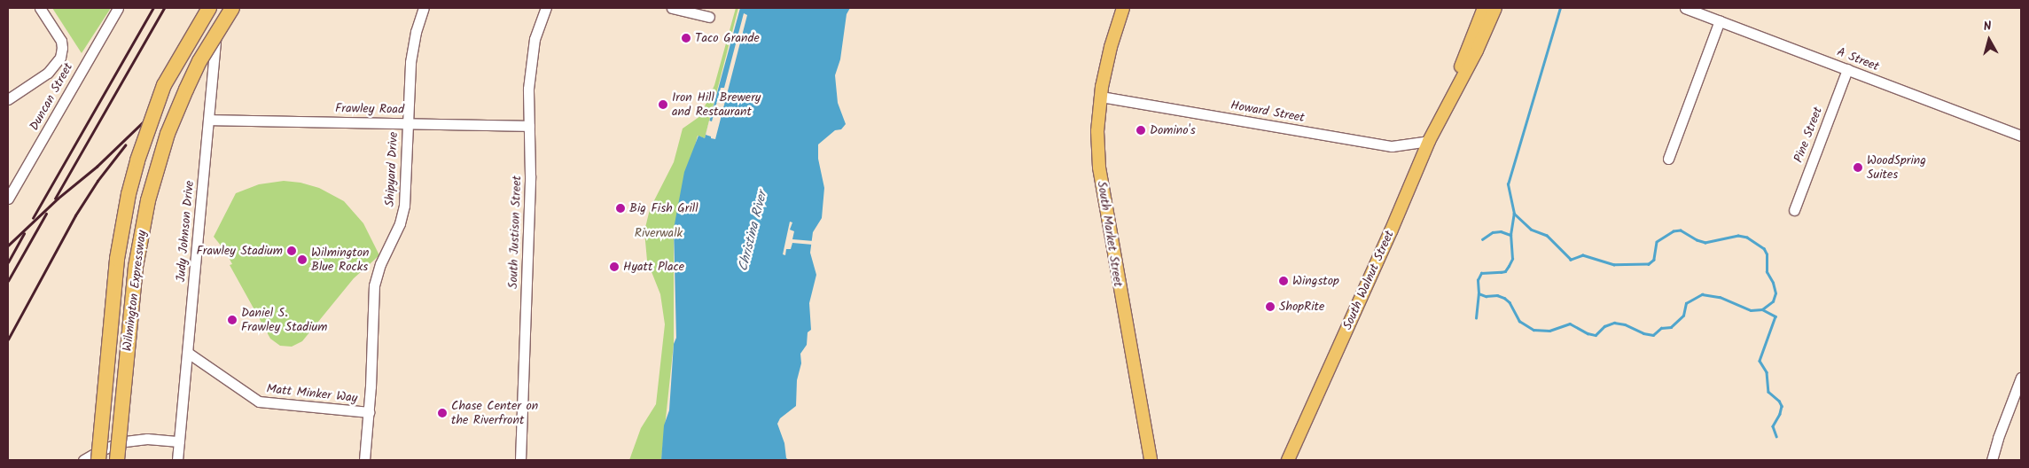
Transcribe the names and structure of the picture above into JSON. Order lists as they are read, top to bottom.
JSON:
{
  "streets": {
    "highway": ["Wilmington Expressway"],
    "main road": ["South Market Street", "South Walnut Street"],
    "street": [
      "A Street",
      "Duncan Street",
      "Frawley Road",
      "Howard Street",
      "Pine Street",
      "Shipyard Drive",
      "Judy Johnson Drive",
      "South Justison Street",
      "Matt Minker Way"
    ]
  },
  "crossings": [
    ["A Street", "Pine Street"],
    ["Frawley Road", "Shipyard Drive"],
    ["Frawley Road", "Judy Johnson Drive"],
    ["Frawley Road", "South Justison Street"],
    ["Howard Street", "South Market Street"],
    ["Howard Street", "South Walnut Street"],
    ["Shipyard Drive", "Matt Minker Way"],
    ["Judy Johnson Drive", "Matt Minker Way"]
  ],
  "water": ["Christina River"],
  "parks": ["Riverwalk"],
  "places": [
    "Taco Grande",
    "Iron Hill Brewery and Restaurant",
    "Domino's",
    "WoodSpring Suites",
    "Big Fish Grill",
    "Frawley Stadium",
    "Wilmington Blue Rocks",
    "Hyatt Place",
    "Wingstop",
    "ShopRite",
    "Daniel S. Frawley Stadium",
    "Chase Center on the Riverfront"
  ],
  "north": "top"
}
